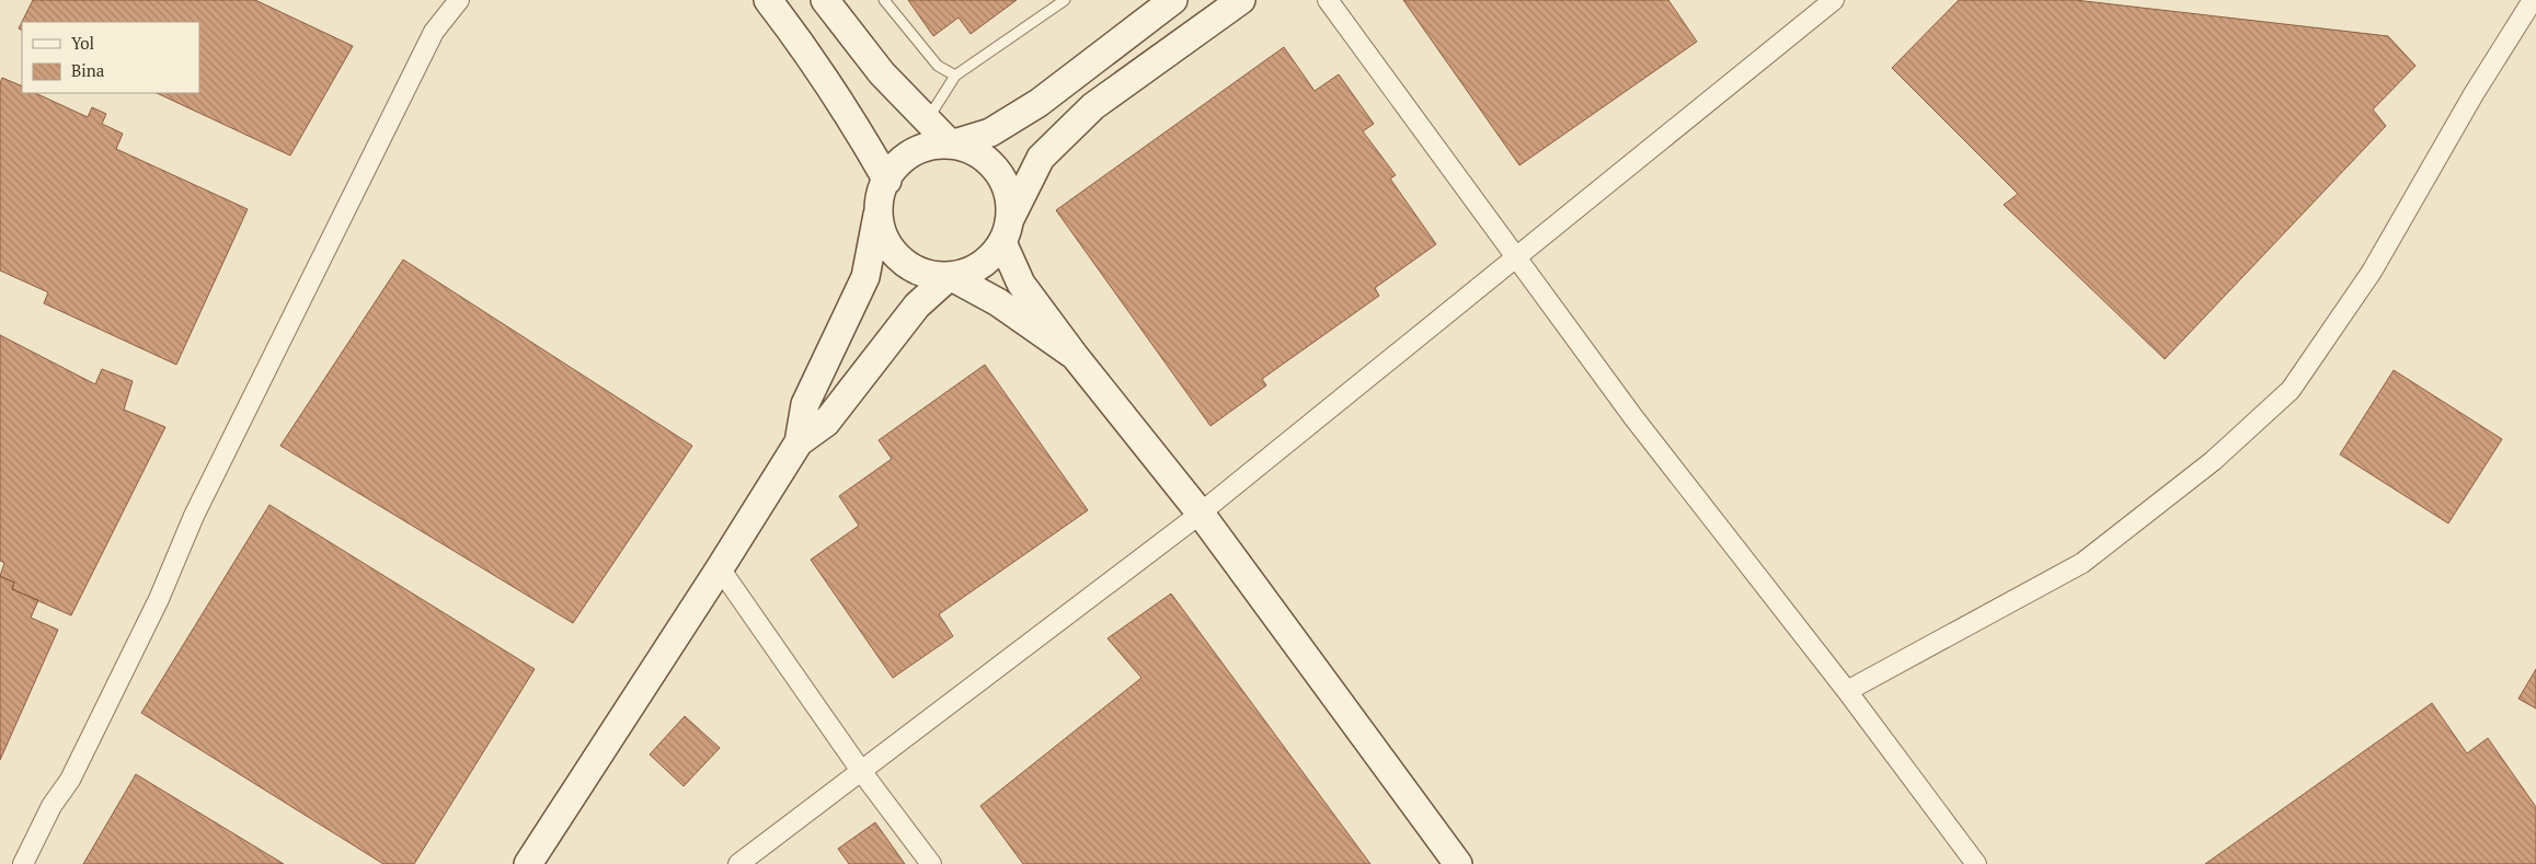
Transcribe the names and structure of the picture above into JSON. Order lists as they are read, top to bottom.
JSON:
{
  "legend": ["Yol", "Bina"]
}
